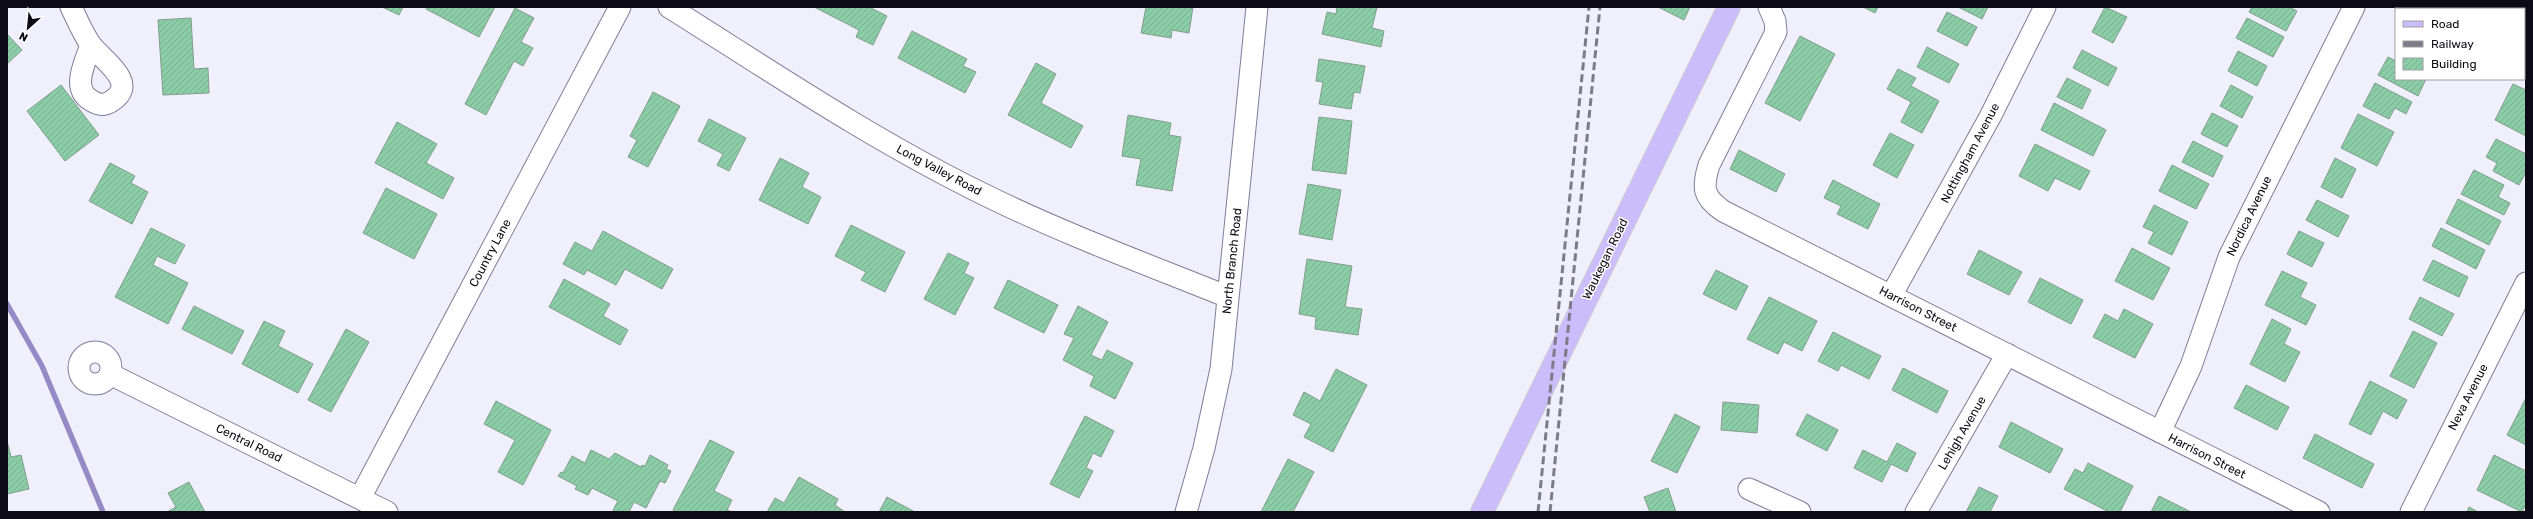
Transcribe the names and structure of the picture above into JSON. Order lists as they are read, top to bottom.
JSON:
{
  "streets": {
    "main road": ["Waukegan Road"],
    "street": [
      "Nottingham Avenue",
      "Long Valley Road",
      "Nordica Avenue",
      "Country Lane",
      "North Branch Road",
      "Harrison Street",
      "Neva Avenue",
      "Lehigh Avenue",
      "Central Road"
    ]
  },
  "crossings": [
    ["Nottingham Avenue", "Harrison Street"],
    ["Long Valley Road", "North Branch Road"],
    ["Nordica Avenue", "Harrison Street"],
    ["Country Lane", "Central Road"],
    ["Harrison Street", "Lehigh Avenue"]
  ],
  "legend": ["Road", "Railway", "Building"],
  "north": "bottom left"
}
